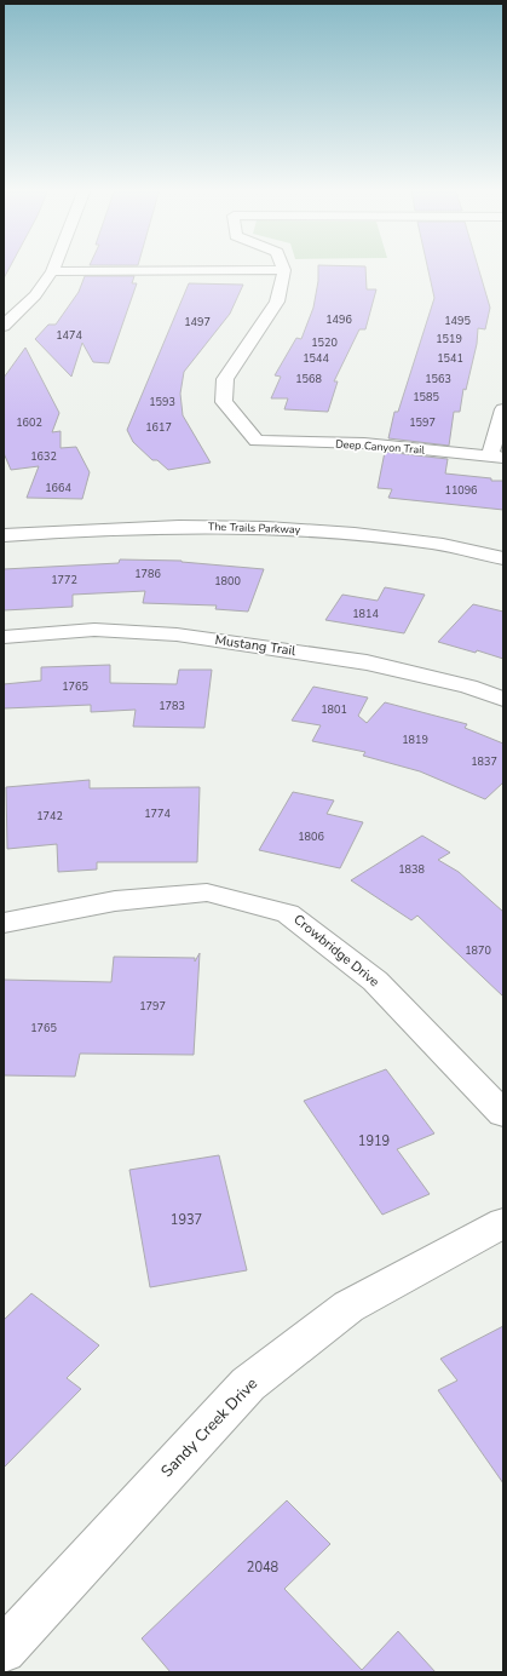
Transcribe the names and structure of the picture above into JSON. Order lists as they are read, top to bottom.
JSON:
{
  "streets": {
    "street": [
      "Deep Canyon Trail",
      "The Trails Parkway",
      "Mustang Trail",
      "Crowbridge Drive",
      "Sandy Creek Drive"
    ]
  },
  "house_numbers": [
    "1496",
    "1495",
    "1497",
    "1474",
    "1519",
    "1520",
    "1544",
    "1541",
    "1568",
    "1563",
    "1585",
    "1593",
    "1602",
    "1597",
    "1617",
    "1632",
    "1664",
    "11096",
    "1786",
    "1772",
    "1800",
    "1814",
    "1765",
    "1783",
    "1801",
    "1819",
    "1837",
    "1774",
    "1742",
    "1806",
    "1838",
    "1870",
    "1797",
    "1765",
    "1919",
    "1937",
    "2048"
  ]
}
